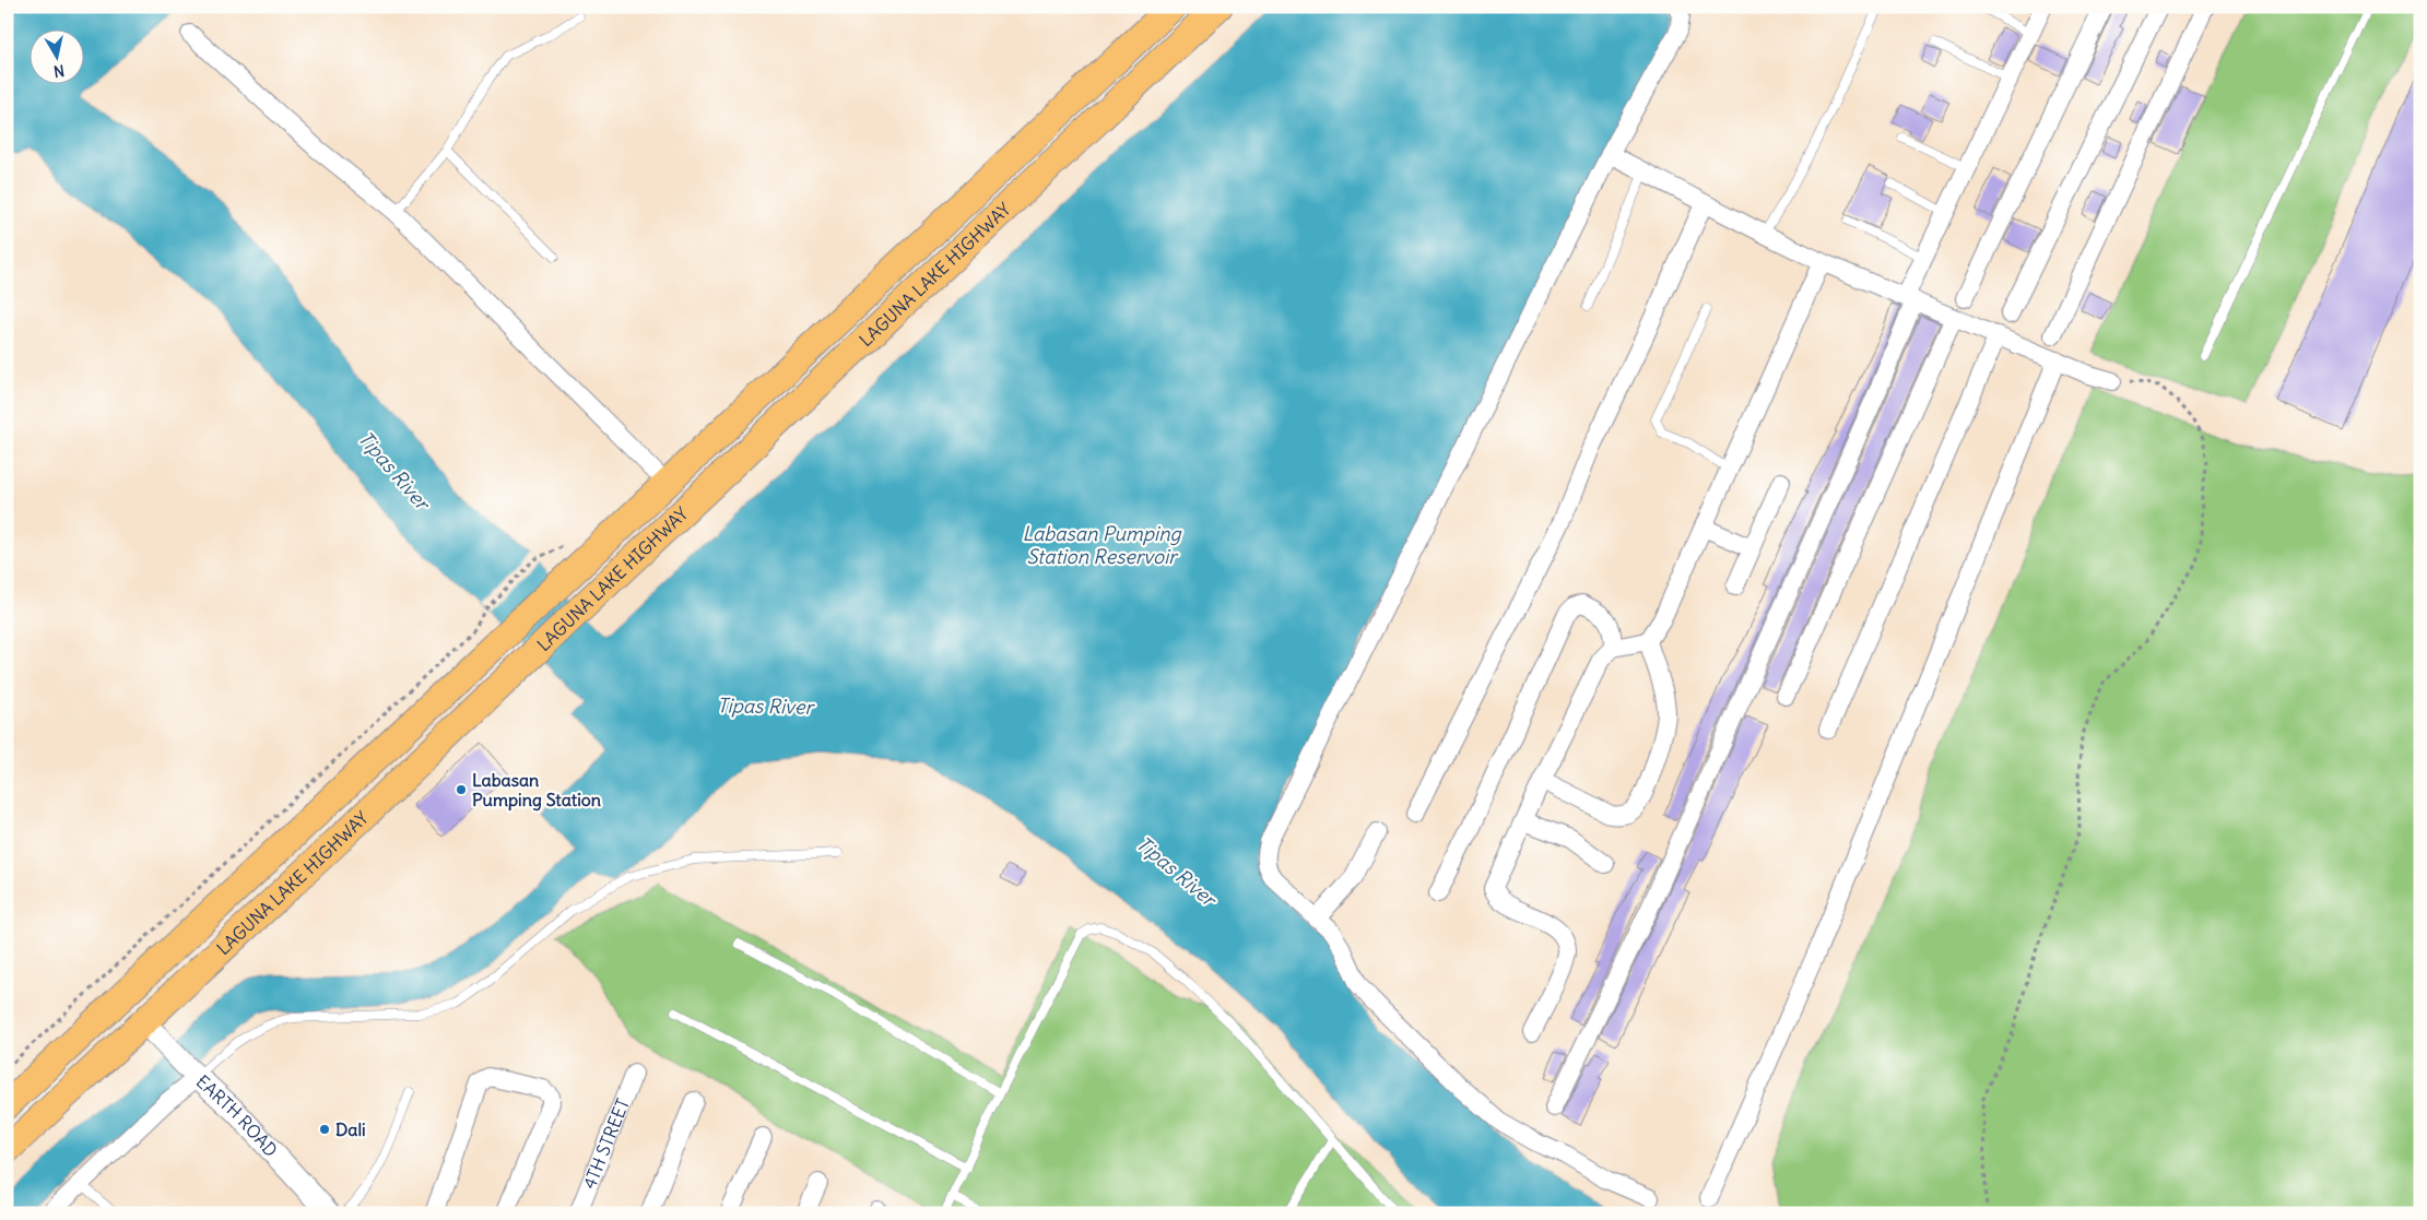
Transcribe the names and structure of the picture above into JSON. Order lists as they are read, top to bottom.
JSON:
{
  "streets": {
    "main road": ["LAGUNA LAKE HIGHWAY"],
    "street": ["EARTH ROAD", "4TH STREET"]
  },
  "crossings": [
    ["LAGUNA LAKE HIGHWAY", "EARTH ROAD"]
  ],
  "water": ["Tipas River", "Labasan Pumping Station Reservoir"],
  "places": ["Labasan Pumping Station", "Dali"],
  "north": "bottom"
}
